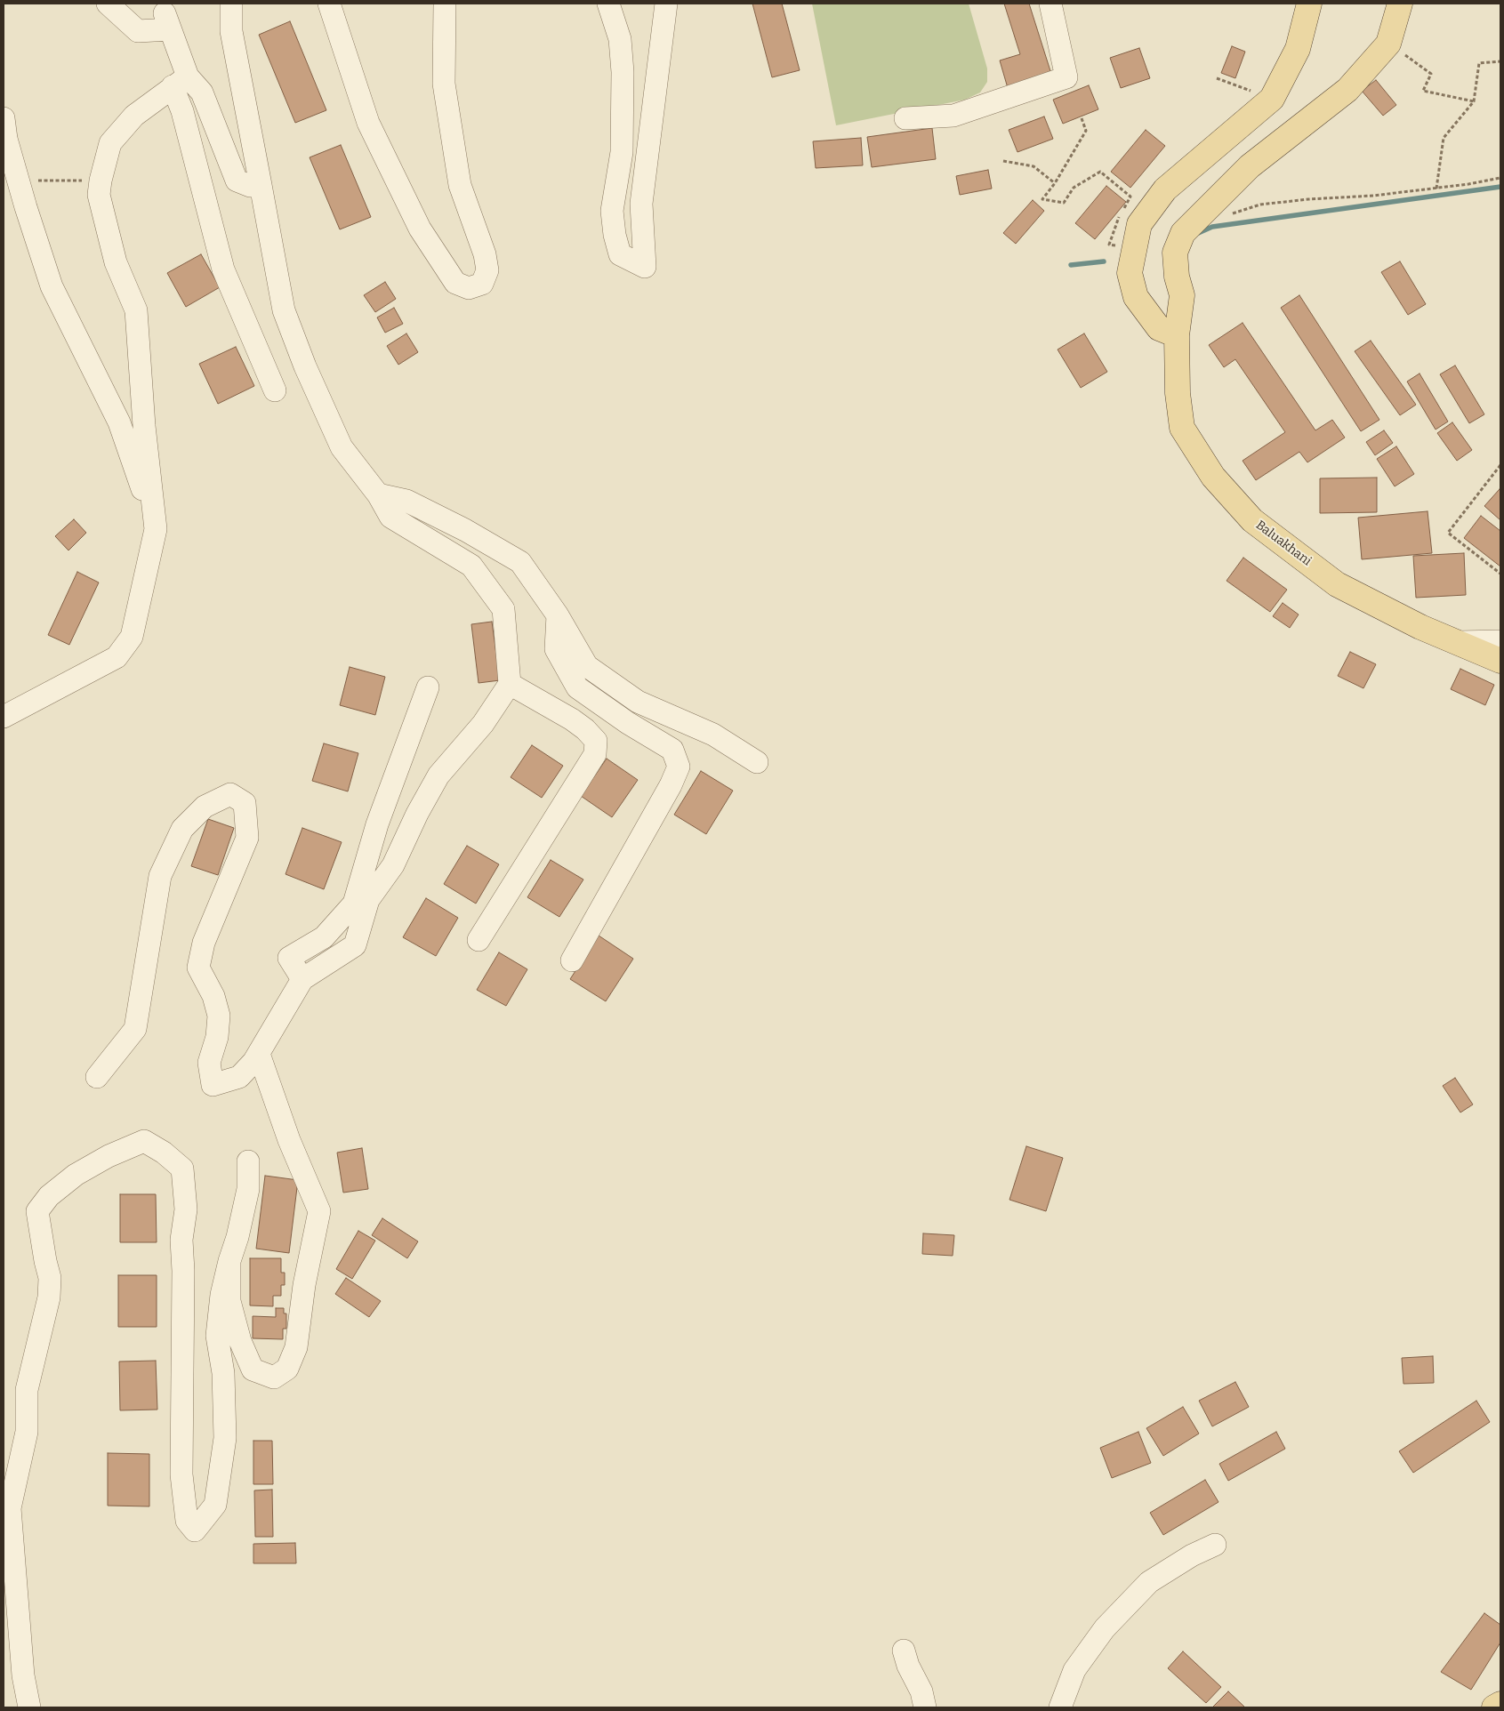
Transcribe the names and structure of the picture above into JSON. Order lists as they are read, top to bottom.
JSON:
{
  "streets": {
    "main road": ["Baluakhani"]
  }
}
